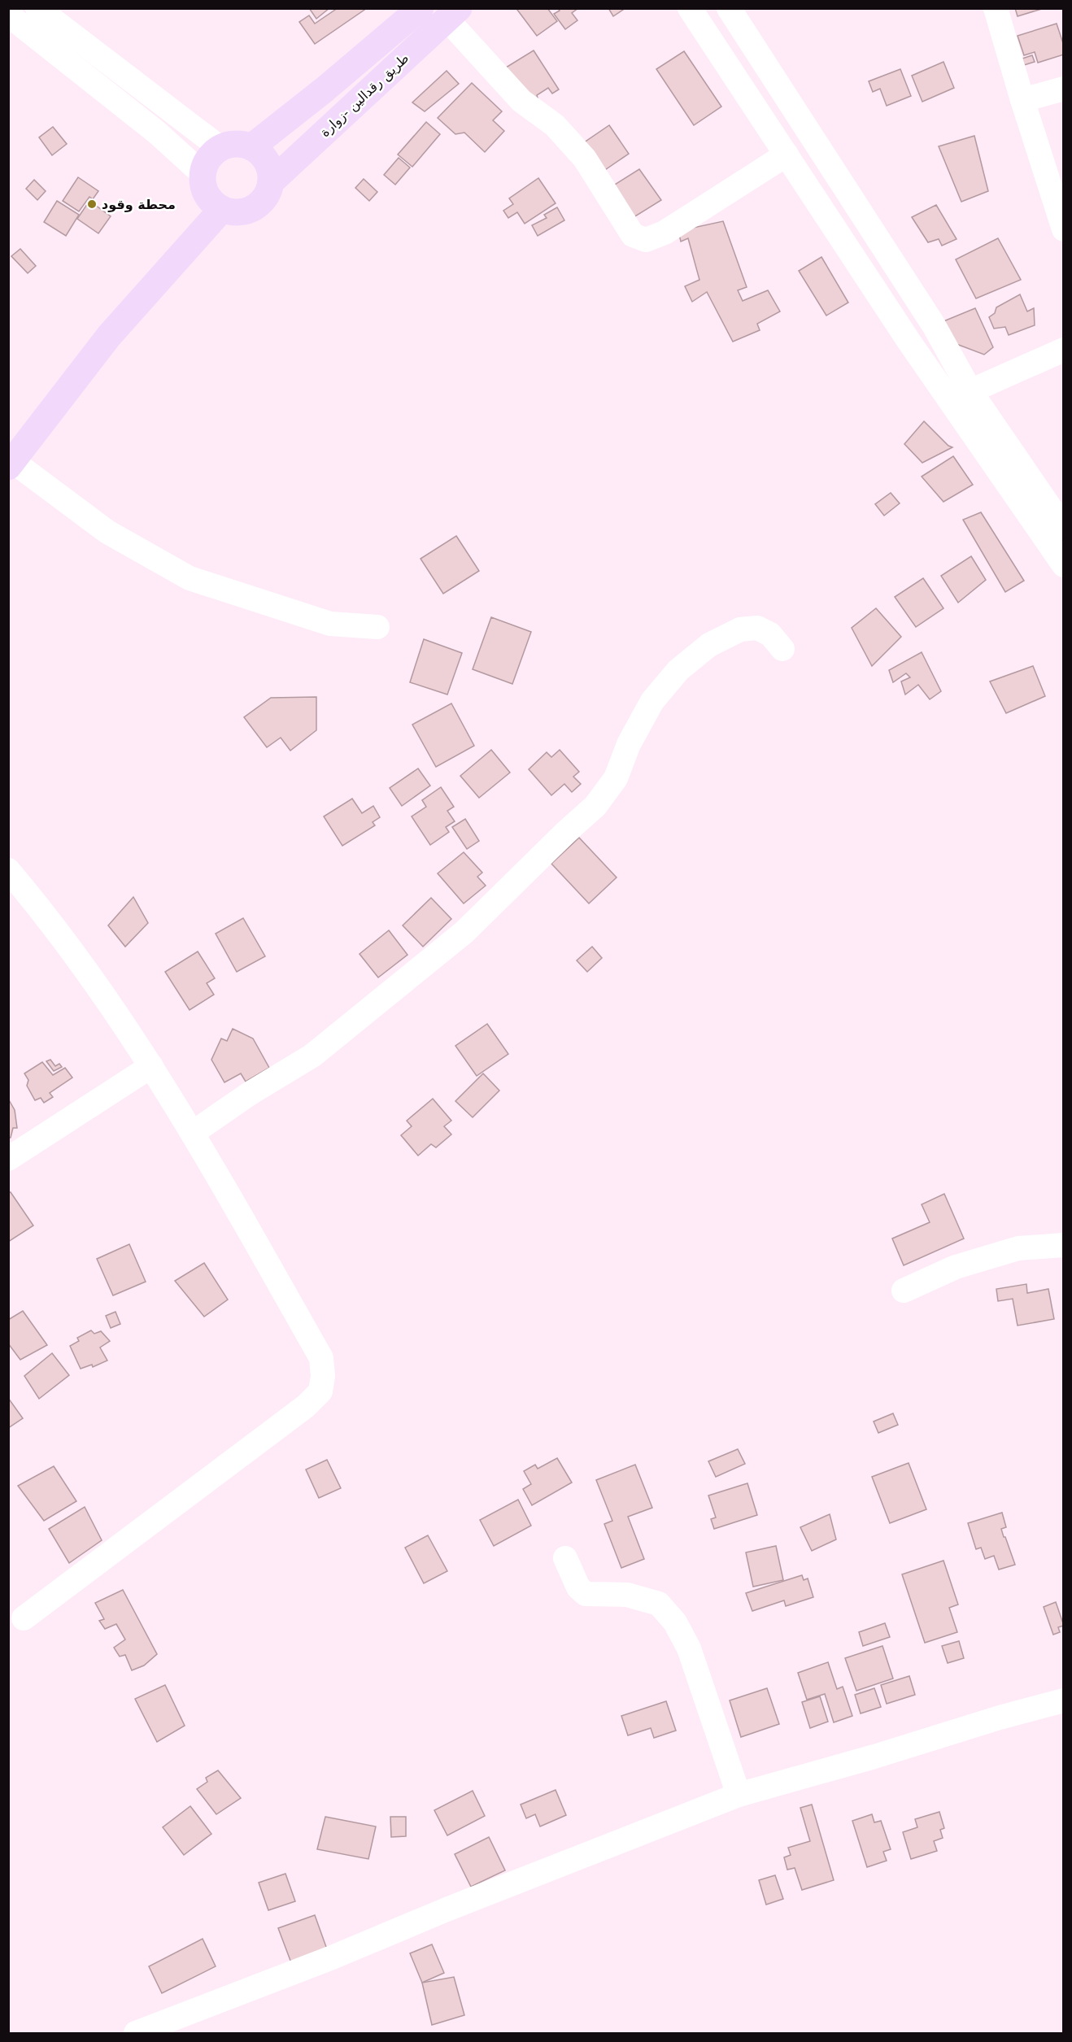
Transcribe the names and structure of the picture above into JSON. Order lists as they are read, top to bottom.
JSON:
{
  "streets": {
    "main road": ["طريق رقدالين -زوارة"]
  },
  "places": ["محطة وقود"]
}
